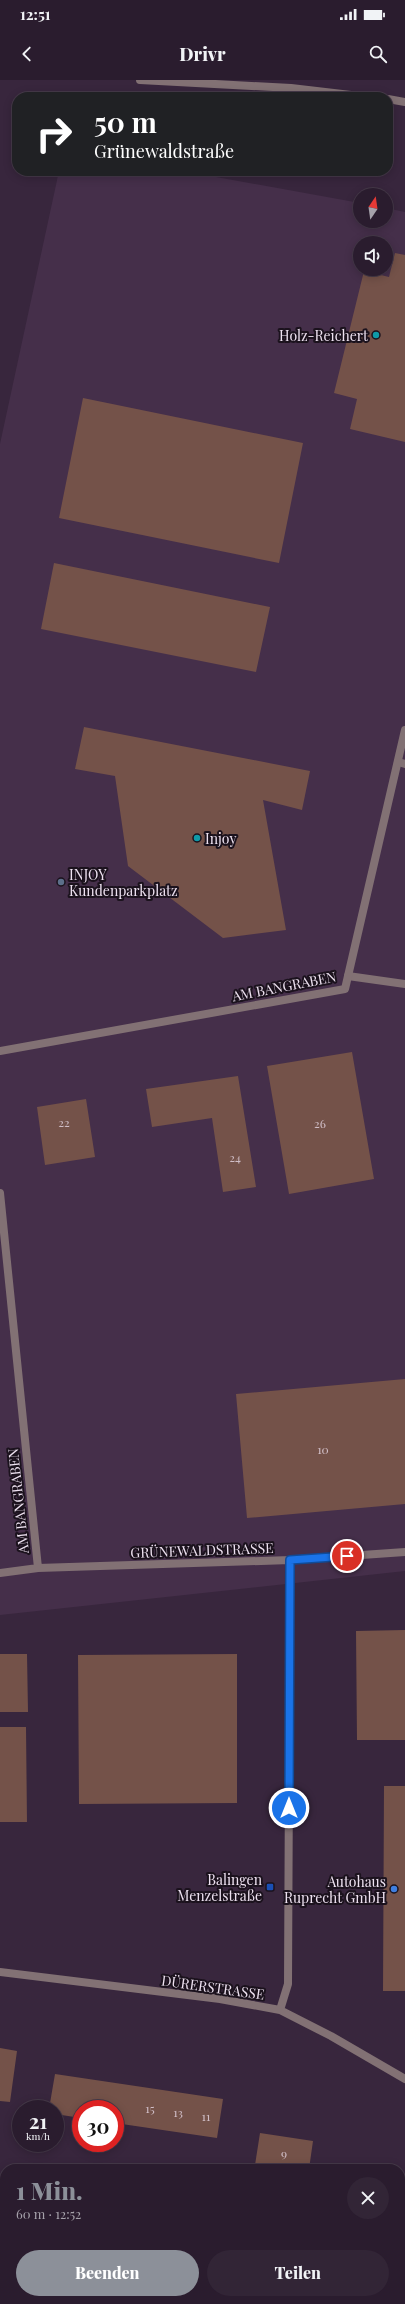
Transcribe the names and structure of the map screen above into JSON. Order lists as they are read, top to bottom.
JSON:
{
  "streets": {
    "street": ["AM BANGRABEN", "GRÜNEWALDSTRASSE", "DÜRERSTRASSE"]
  },
  "crossings": [
    ["AM BANGRABEN", "GRÜNEWALDSTRASSE"]
  ],
  "places": {
    "other": [
      "Holz-Reichert",
      "Injoy",
      "INJOY Kundenparkplatz",
      "Autohaus Ruprecht GmbH"
    ],
    "transit": ["Balingen Menzelstraße"]
  },
  "house_numbers": [
    "22",
    "26",
    "24",
    "10",
    "15",
    "13",
    "11",
    "9"
  ],
  "north": "top",
  "page": {
    "status": "12:51",
    "header": "Drivr",
    "turn": ["50 m", "Grünewaldstraße"],
    "speed": "21 km/h",
    "limit": "30",
    "heading": ["1 Min.", "60 m · 12:52"],
    "buttons": ["Beenden", "Teilen"]
  }
}
